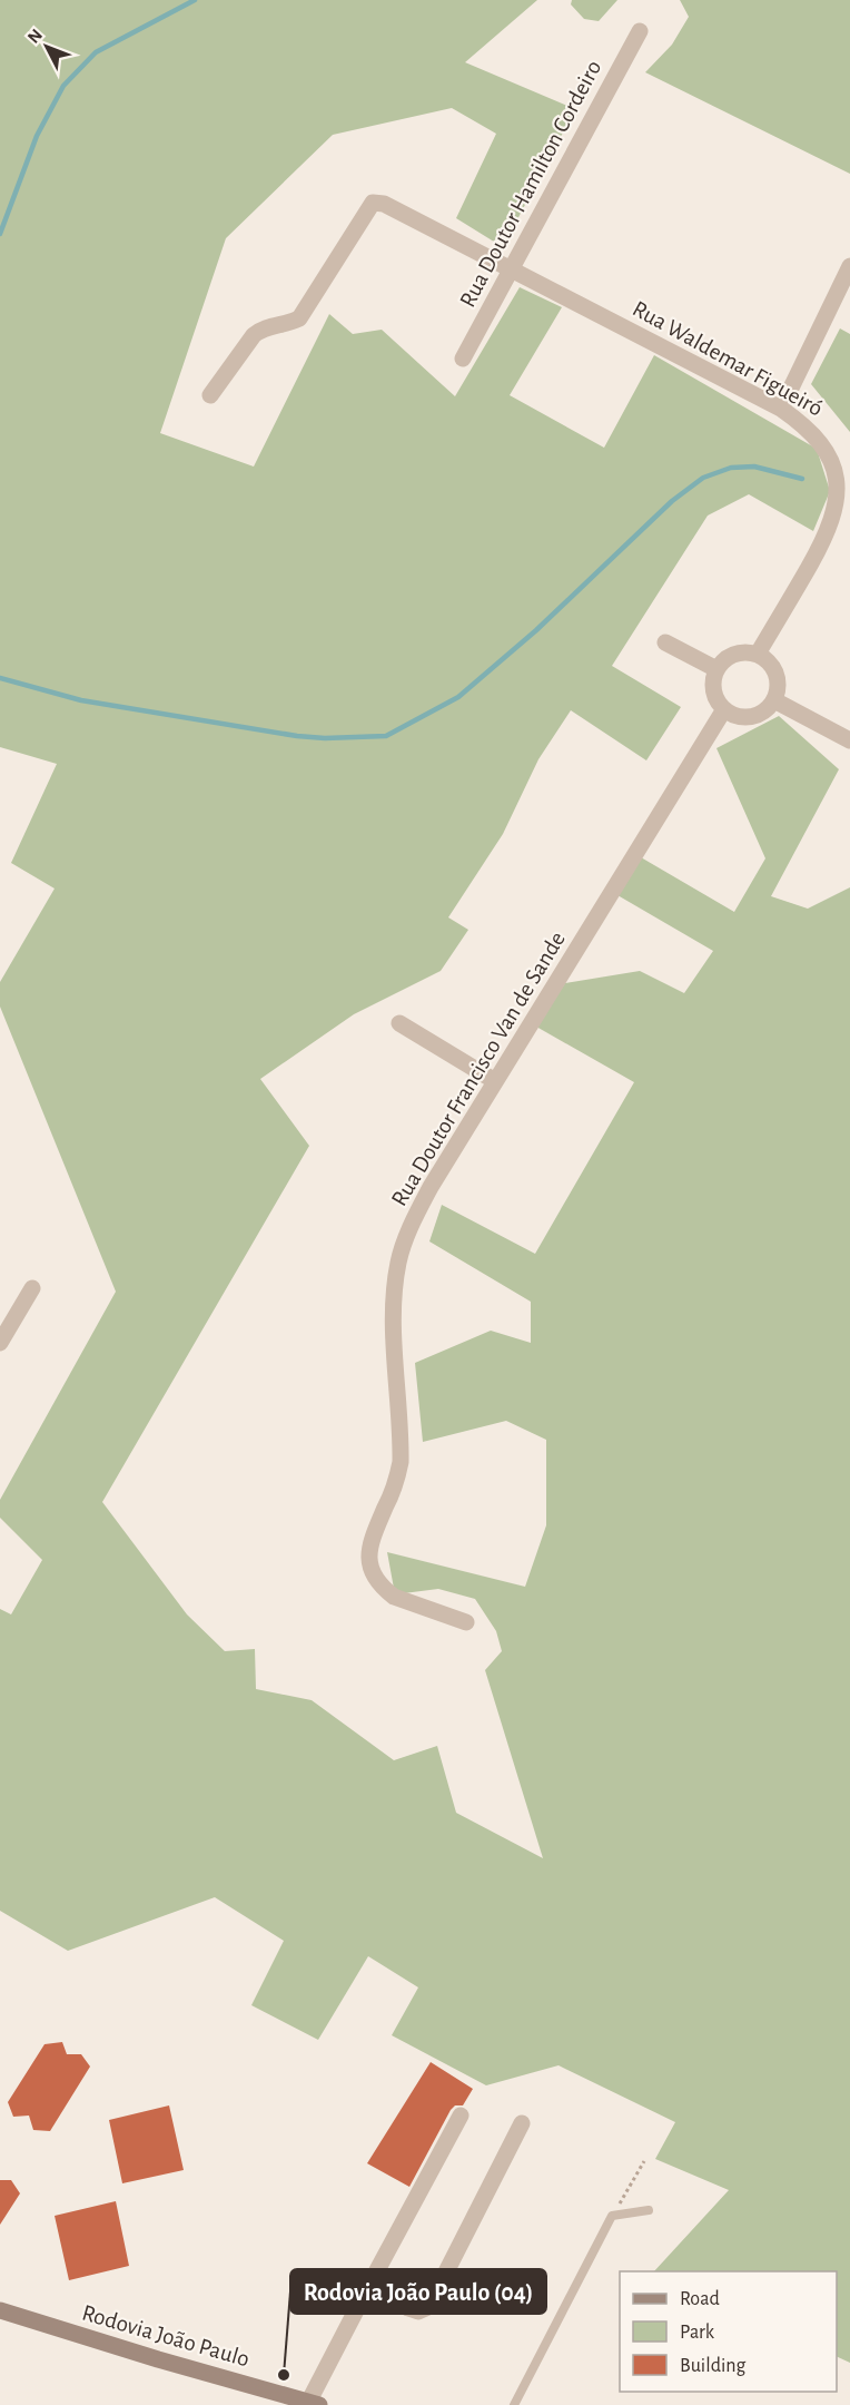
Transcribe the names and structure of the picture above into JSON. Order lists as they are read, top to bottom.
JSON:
{
  "streets": {
    "main road": ["Rodovia João Paulo"],
    "street": ["Rua Doutor Hamilton Cordeiro", "Rua Waldemar Figueiró", "Rua Doutor Francisco Van de Sande"]
  },
  "crossings": [
    ["Rua Doutor Hamilton Cordeiro", "Rua Waldemar Figueiró"],
    ["Rua Waldemar Figueiró", "Rua Doutor Francisco Van de Sande"]
  ],
  "places": ["Rodovia João Paulo (04)"],
  "legend": ["Road", "Park", "Building"],
  "north": "top left"
}
